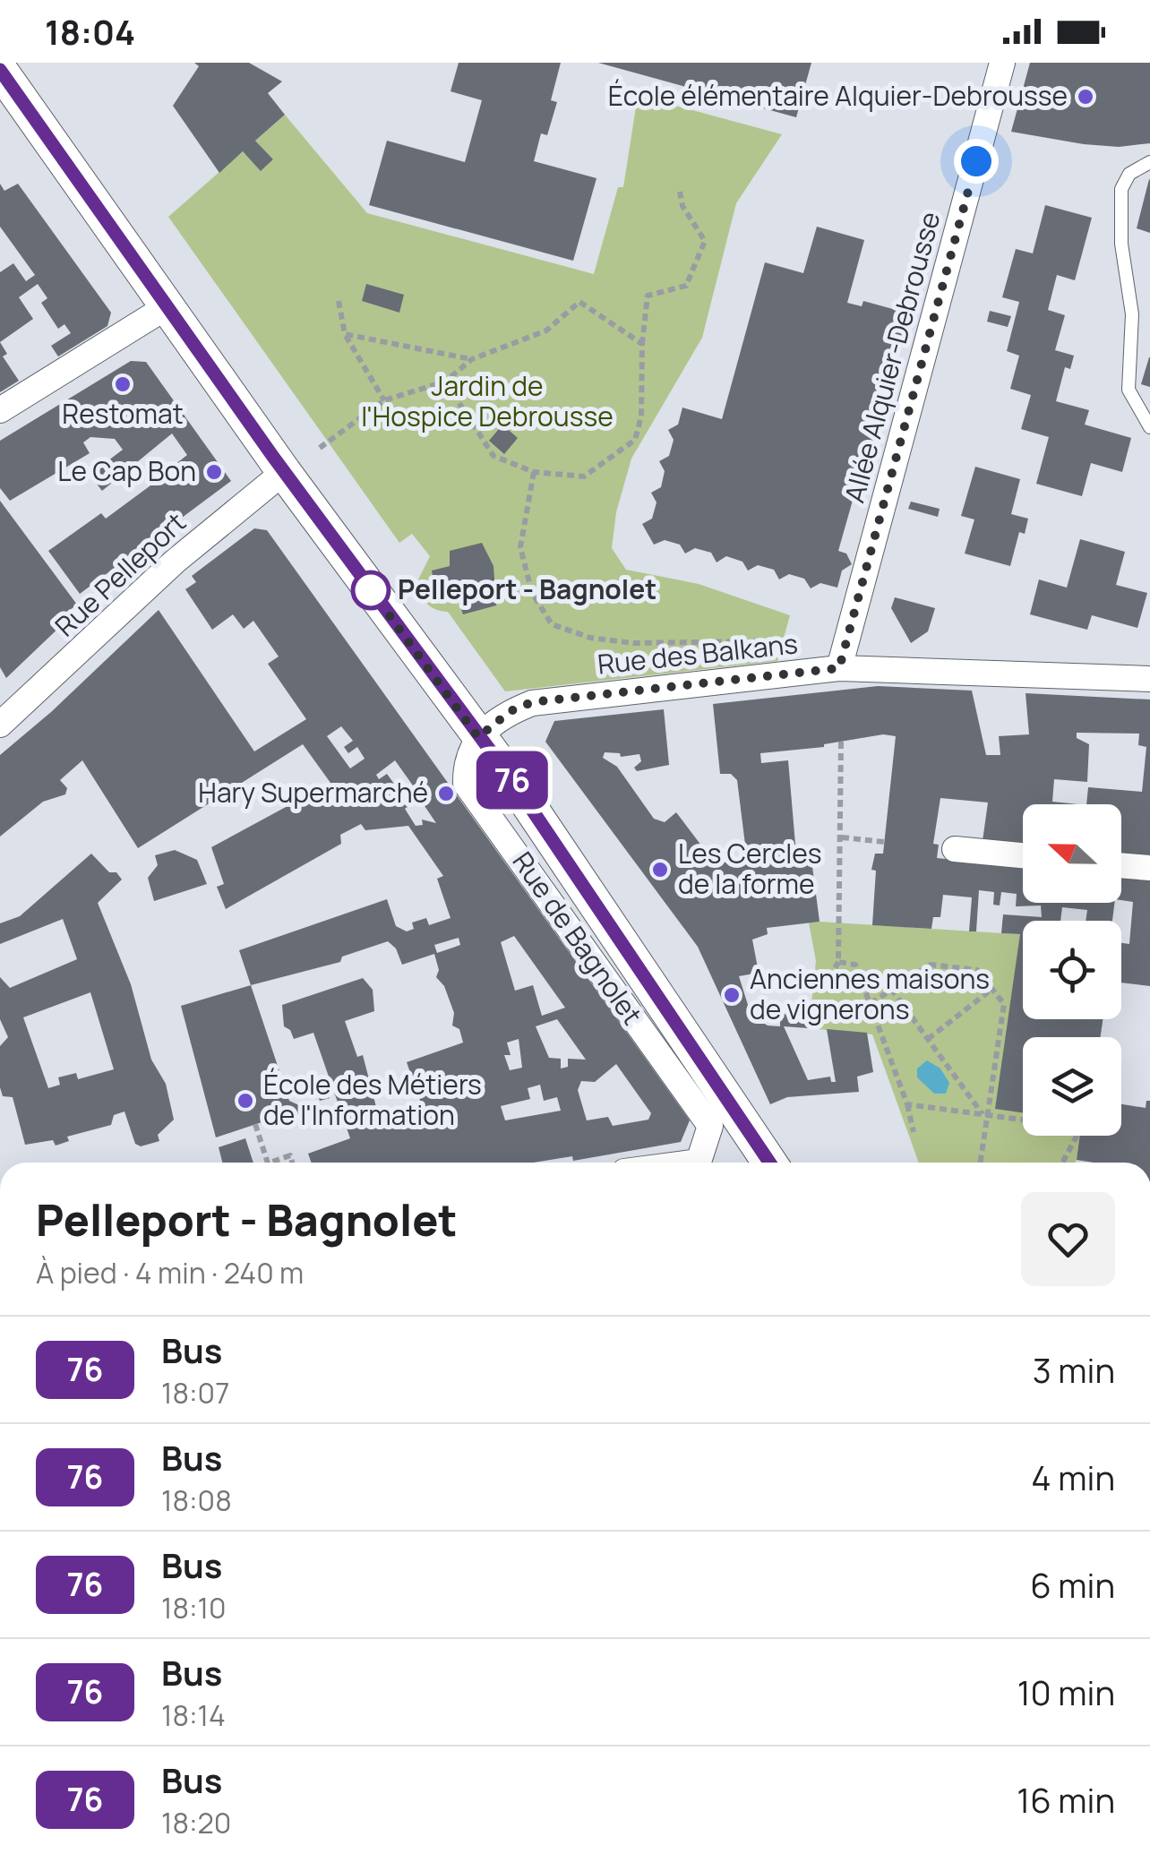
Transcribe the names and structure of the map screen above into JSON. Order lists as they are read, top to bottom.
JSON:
{
  "streets": {
    "street": [
      "Allée Alquier-Debrousse",
      "Rue Pelleport",
      "Rue des Balkans",
      "Rue de Bagnolet"
    ]
  },
  "crossings": [
    ["Allée Alquier-Debrousse", "Rue des Balkans"],
    ["Rue Pelleport", "Rue de Bagnolet"],
    ["Rue des Balkans", "Rue de Bagnolet"]
  ],
  "parks": ["Jardin de l'Hospice Debrousse"],
  "places": [
    "École élémentaire Alquier-Debrousse",
    "Restomat",
    "Le Cap Bon",
    "Pelleport - Bagnolet",
    "Hary Supermarché",
    "Les Cercles de la forme",
    "Anciennes maisons de vignerons",
    "École des Métiers de l'Information"
  ],
  "lines": ["bus line 76"],
  "north": "left",
  "page": {
    "status": "18:04",
    "on_map": "76",
    "heading": ["Pelleport - Bagnolet", "À pied · 4 min · 240 m"],
    "list": [
      {
        "mark": "76",
        "name": "Bus",
        "note": "18:07",
        "value": "3 min"
      },
      {
        "mark": "76",
        "name": "Bus",
        "note": "18:08",
        "value": "4 min"
      },
      {
        "mark": "76",
        "name": "Bus",
        "note": "18:10",
        "value": "6 min"
      },
      {
        "mark": "76",
        "name": "Bus",
        "note": "18:14",
        "value": "10 min"
      },
      {
        "mark": "76",
        "name": "Bus",
        "note": "18:20",
        "value": "16 min"
      }
    ]
  }
}
